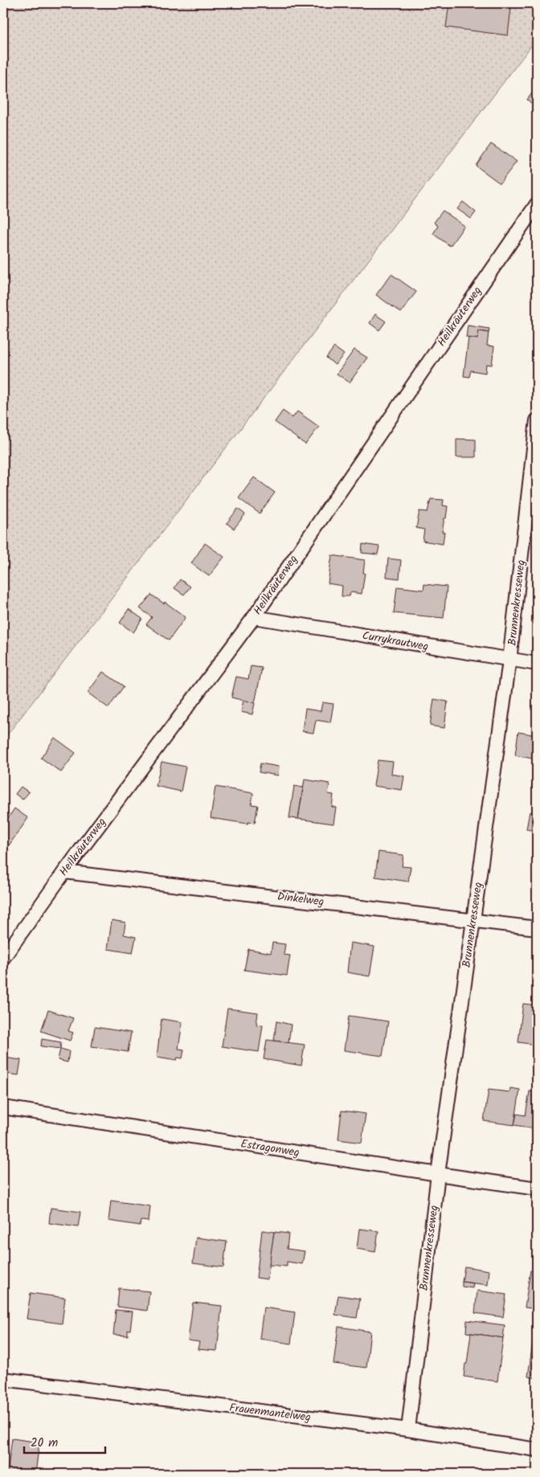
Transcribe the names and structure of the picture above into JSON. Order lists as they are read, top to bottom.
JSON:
{
  "streets": {
    "lane": [
      "Heilkräuterweg",
      "Brunnenkresseweg",
      "Currykrautweg",
      "Dinkelweg",
      "Estragonweg",
      "Frauenmantelweg"
    ]
  },
  "crossings": [
    ["Heilkräuterweg", "Currykrautweg"],
    ["Heilkräuterweg", "Dinkelweg"],
    ["Brunnenkresseweg", "Currykrautweg"],
    ["Brunnenkresseweg", "Dinkelweg"],
    ["Brunnenkresseweg", "Estragonweg"],
    ["Brunnenkresseweg", "Frauenmantelweg"]
  ],
  "scale_bar": "20 m"
}
